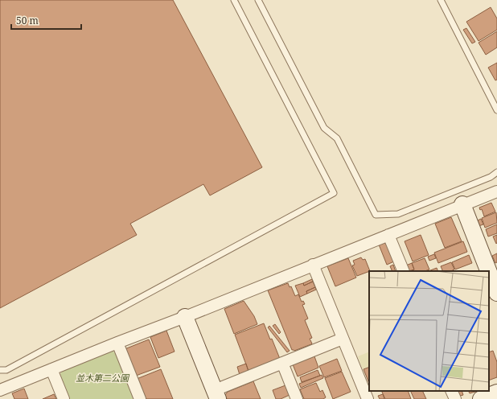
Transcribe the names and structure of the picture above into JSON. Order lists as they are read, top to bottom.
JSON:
{
  "parks": ["並木第二公園"],
  "scale_bar": "50 m"
}
